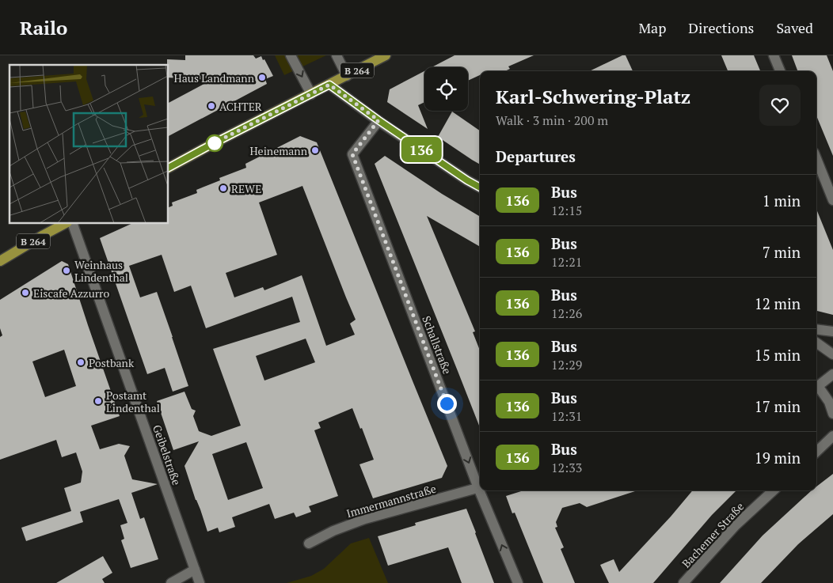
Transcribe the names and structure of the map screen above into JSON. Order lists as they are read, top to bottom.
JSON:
{
  "streets": {
    "main road": ["B 264"],
    "street": [
      "Schallstraße",
      "Geibelstraße",
      "Immermannstraße",
      "Bachemer Straße"
    ]
  },
  "places": [
    "Haus Landmann",
    "ACHTER",
    "Heinemann",
    "REWE",
    "Weinhaus Lindenthal",
    "Eiscafe Azzurro",
    "Postbank",
    "Postamt Lindenthal"
  ],
  "lines": ["bus line 136"],
  "page": {
    "header": "Railo",
    "nav": ["Map", "Directions", "Saved"],
    "on_map": "136",
    "heading": [
      ["Karl-Schwering-Platz", "Walk · 3 min · 200 m"],
      "Departures"
    ],
    "list": [
      {
        "mark": "136",
        "name": "Bus",
        "note": "12:15",
        "value": "1 min"
      },
      {
        "mark": "136",
        "name": "Bus",
        "note": "12:21",
        "value": "7 min"
      },
      {
        "mark": "136",
        "name": "Bus",
        "note": "12:26",
        "value": "12 min"
      },
      {
        "mark": "136",
        "name": "Bus",
        "note": "12:29",
        "value": "15 min"
      },
      {
        "mark": "136",
        "name": "Bus",
        "note": "12:31",
        "value": "17 min"
      },
      {
        "mark": "136",
        "name": "Bus",
        "note": "12:33",
        "value": "19 min"
      }
    ]
  }
}
